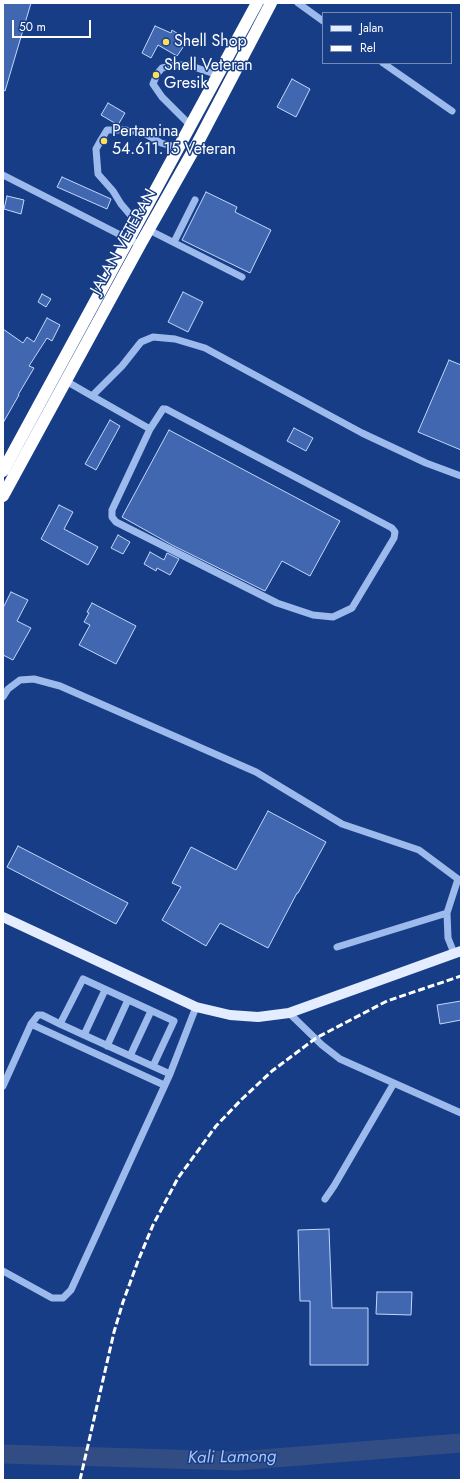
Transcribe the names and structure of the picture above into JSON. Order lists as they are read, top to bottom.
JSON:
{
  "streets": {
    "highway": ["JALAN VETERAN"]
  },
  "water": ["Kali Lamong"],
  "places": ["Shell Shop", "Shell Veteran Gresik", "Pertamina 54.611.15 Veteran"],
  "legend": ["Jalan", "Rel"],
  "scale_bar": "50 m"
}
